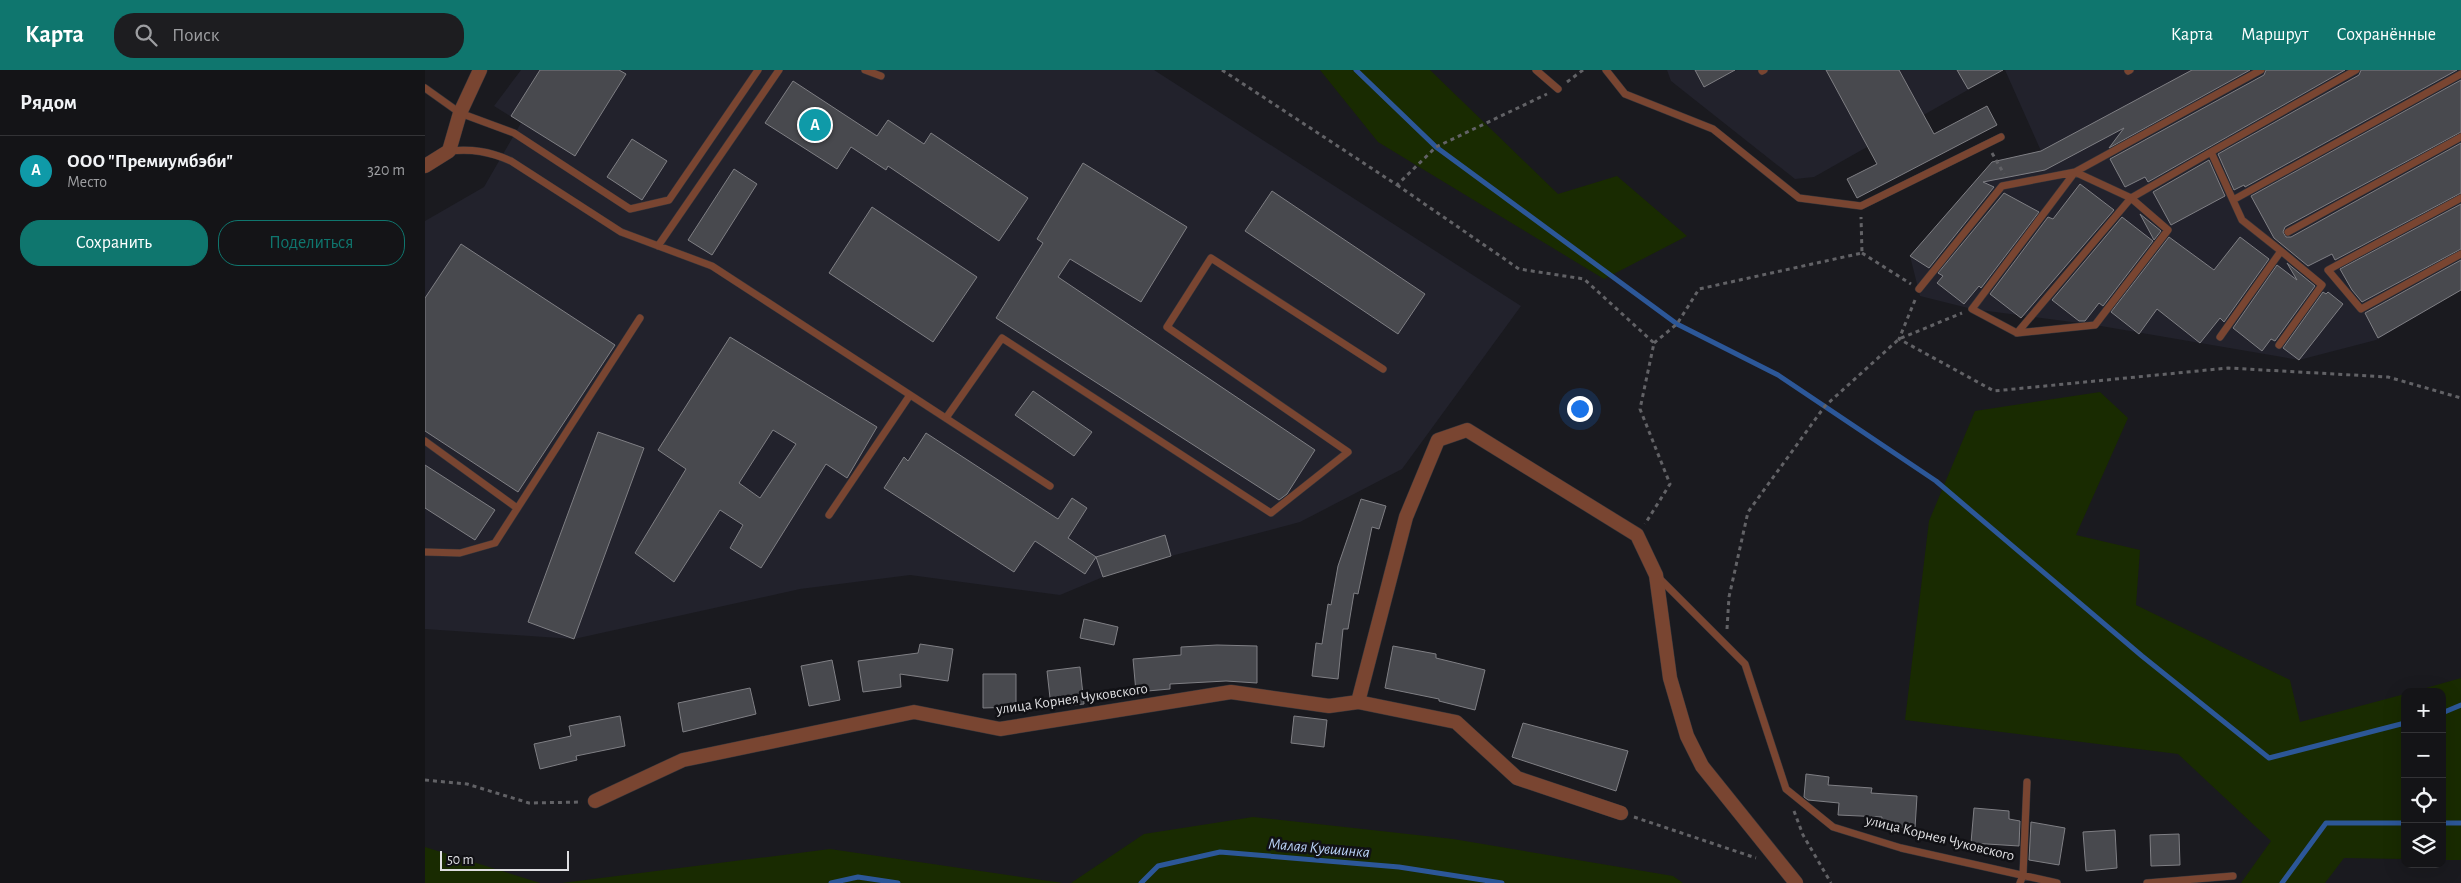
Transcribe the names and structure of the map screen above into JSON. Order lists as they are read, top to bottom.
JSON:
{
  "streets": {
    "street": ["улица Корнея Чуковского"]
  },
  "water": ["Малая Кувшинка"],
  "scale_bar": "50 m",
  "page": {
    "header": "Карта",
    "search": "Поиск",
    "nav": ["Карта", "Маршрут", "Сохранённые"],
    "heading": "Рядом",
    "pins": "A",
    "list": [
      {
        "mark": "A",
        "name": "ООО \"Премиумбэби\"",
        "note": "Место",
        "value": "320 m"
      }
    ],
    "buttons": ["Сохранить", "Поделиться"],
    "map_buttons": ["+", "−"],
    "scale": "50 m"
  }
}
